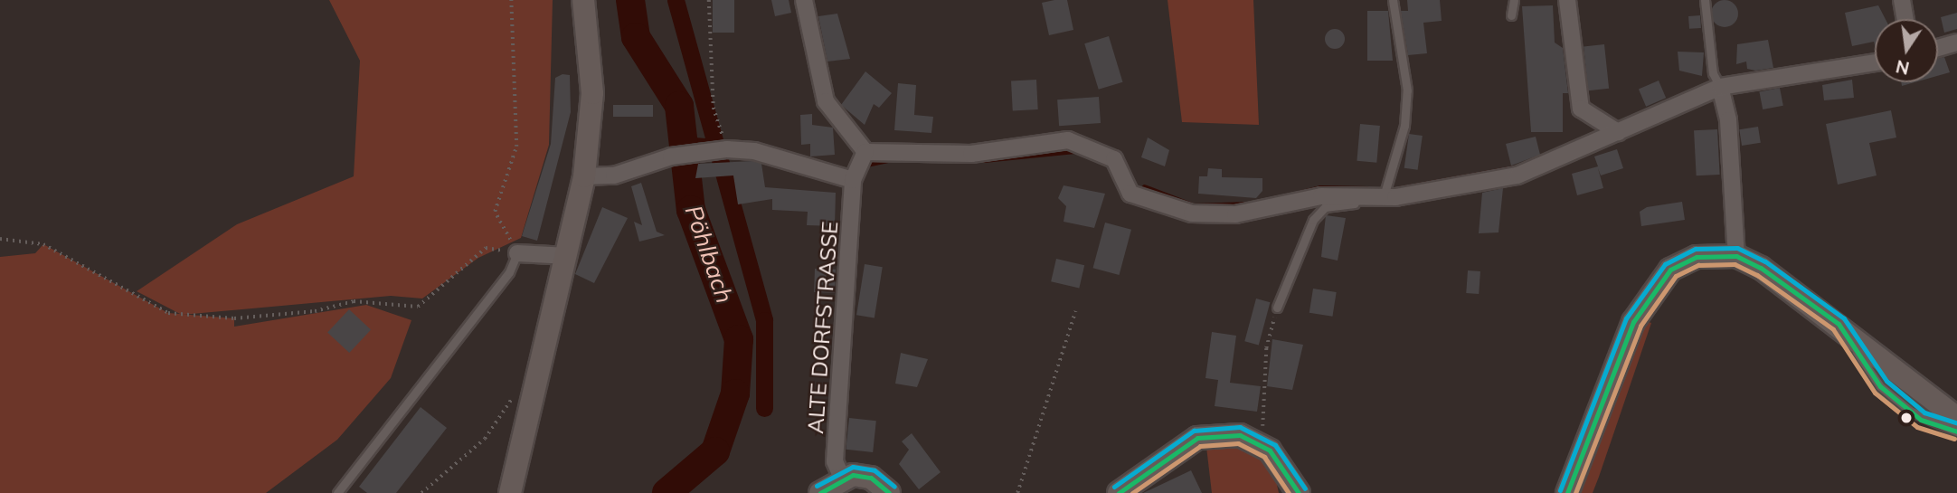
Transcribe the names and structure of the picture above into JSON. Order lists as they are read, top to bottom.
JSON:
{
  "streets": {
    "street": ["ALTE DORFSTRASSE"]
  },
  "water": ["Pöhlbach"],
  "north": "bottom"
}
